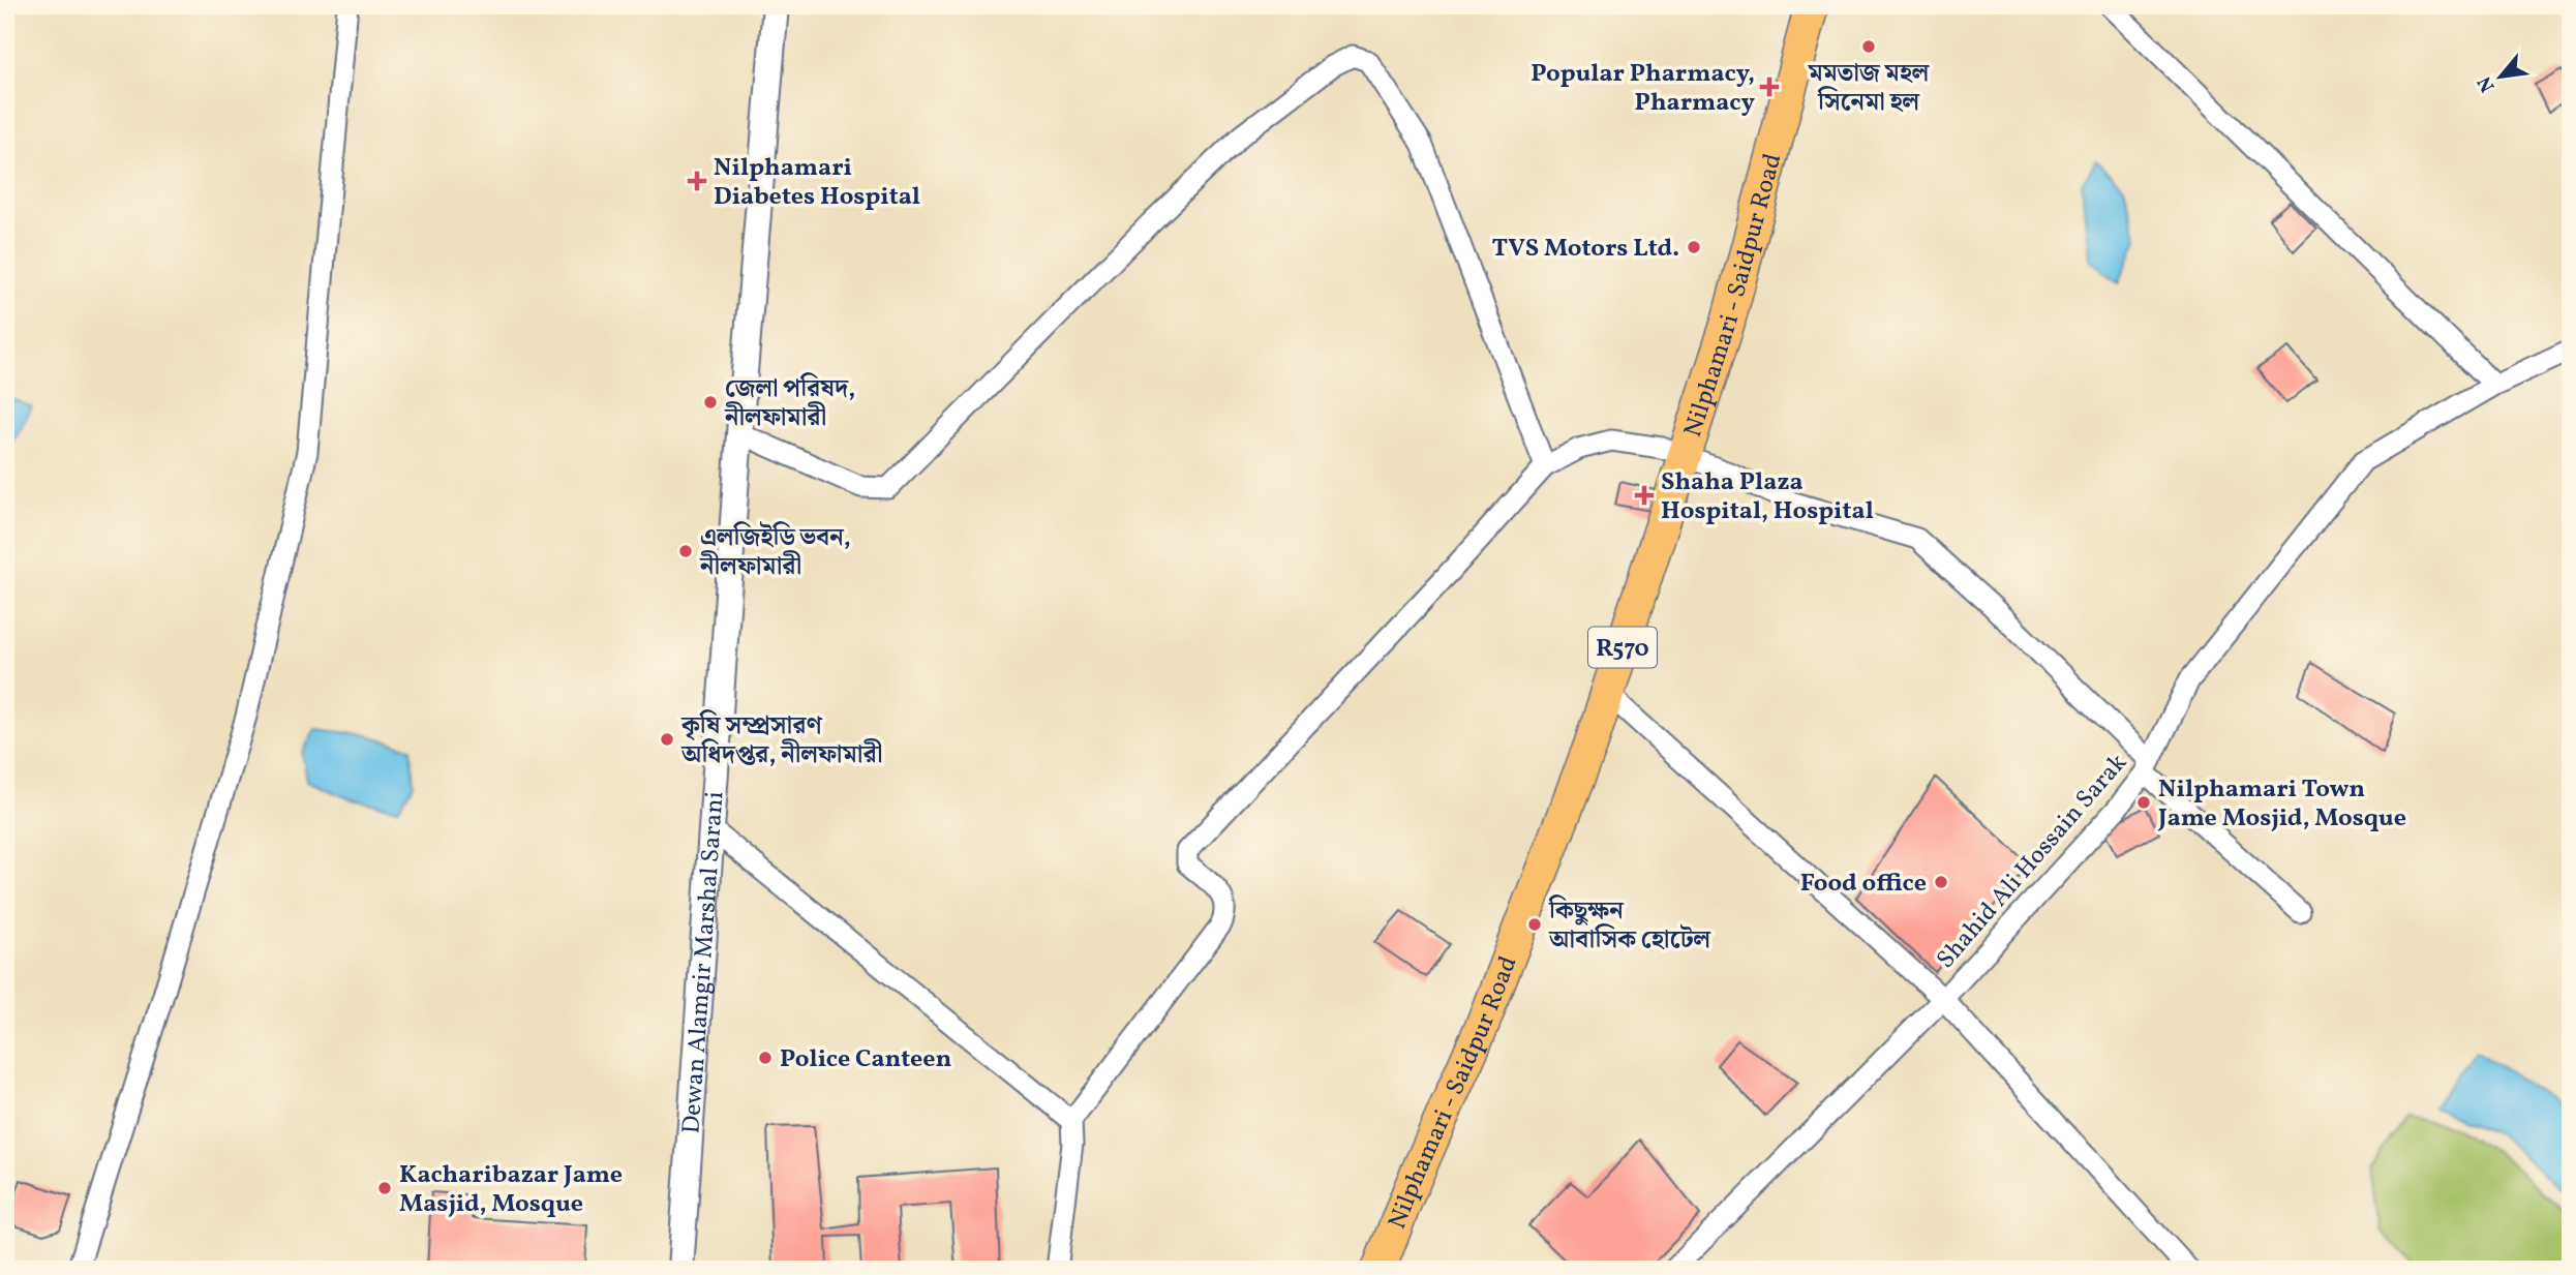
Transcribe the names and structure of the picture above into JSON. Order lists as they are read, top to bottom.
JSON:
{
  "streets": {
    "main road": ["Nilphamari - Saidpur Road", "R570"],
    "street": ["Shahid Ali Hossain Sarak", "Dewan Alamgir Marshal Sarani"]
  },
  "places": {
    "other": [
      "মমতাজ মহল সিনেমা হল",
      "TVS Motors Ltd.",
      "জেলা পরিষদ, নীলফামারী",
      "এলজিইডি ভবন, নীলফামারী",
      "কৃষি সম্প্রসারণ অধিদপ্তর, নীলফামারী",
      "Nilphamari Town Jame Mosjid, Mosque",
      "Food office",
      "কিছুক্ষন আবাসিক হোটেল",
      "Police Canteen",
      "Kacharibazar Jame Masjid, Mosque"
    ],
    "health": ["Popular Pharmacy, Pharmacy", "Nilphamari Diabetes Hospital", "Shaha Plaza Hospital, Hospital"]
  },
  "north": "bottom left"
}
